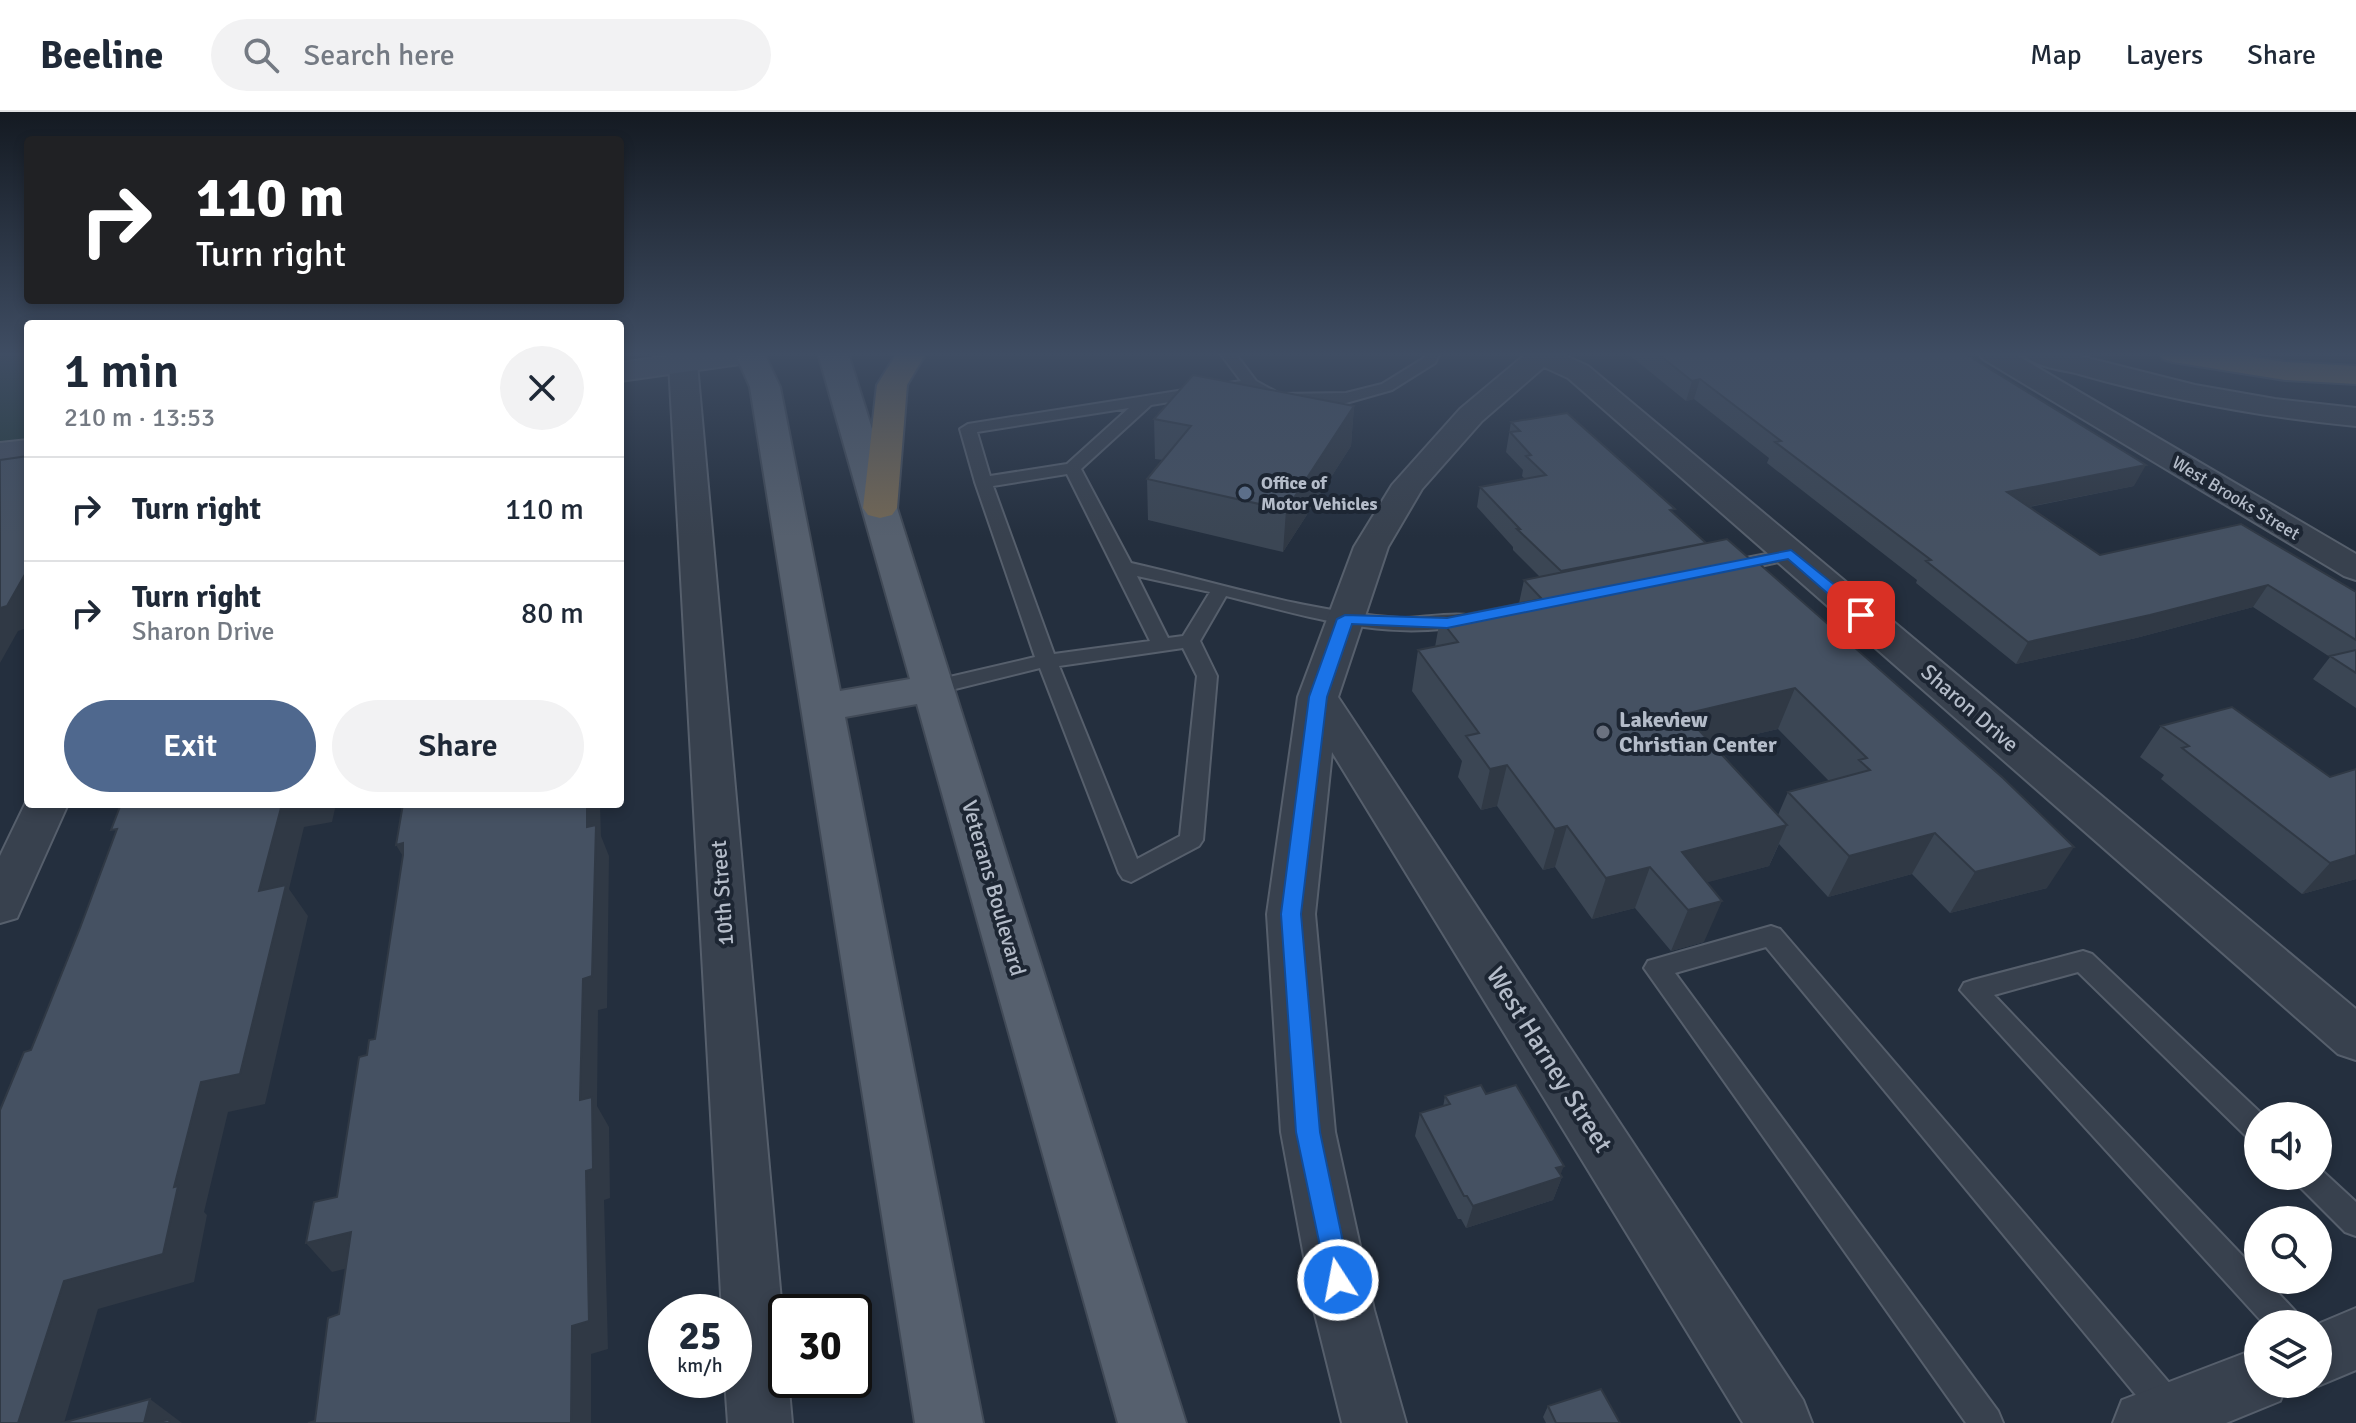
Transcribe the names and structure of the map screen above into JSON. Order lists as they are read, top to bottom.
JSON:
{
  "streets": {
    "main road": ["Veterans Boulevard"],
    "street": [
      "West Brooks Street",
      "Sharon Drive",
      "10th Street",
      "West Harney Street"
    ]
  },
  "places": ["Office of Motor Vehicles", "Lakeview Christian Center"],
  "page": {
    "header": "Beeline",
    "search": "Search here",
    "nav": ["Map", "Layers", "Share"],
    "turn": ["110 m", "Turn right"],
    "heading": ["1 min", "210 m · 13:53"],
    "list": [
      {
        "name": "Turn right",
        "value": "110 m"
      },
      {
        "name": "Turn right",
        "note": "Sharon Drive",
        "value": "80 m"
      }
    ],
    "buttons": ["Exit", "Share"],
    "speed": "25 km/h",
    "limit": "30"
  }
}
